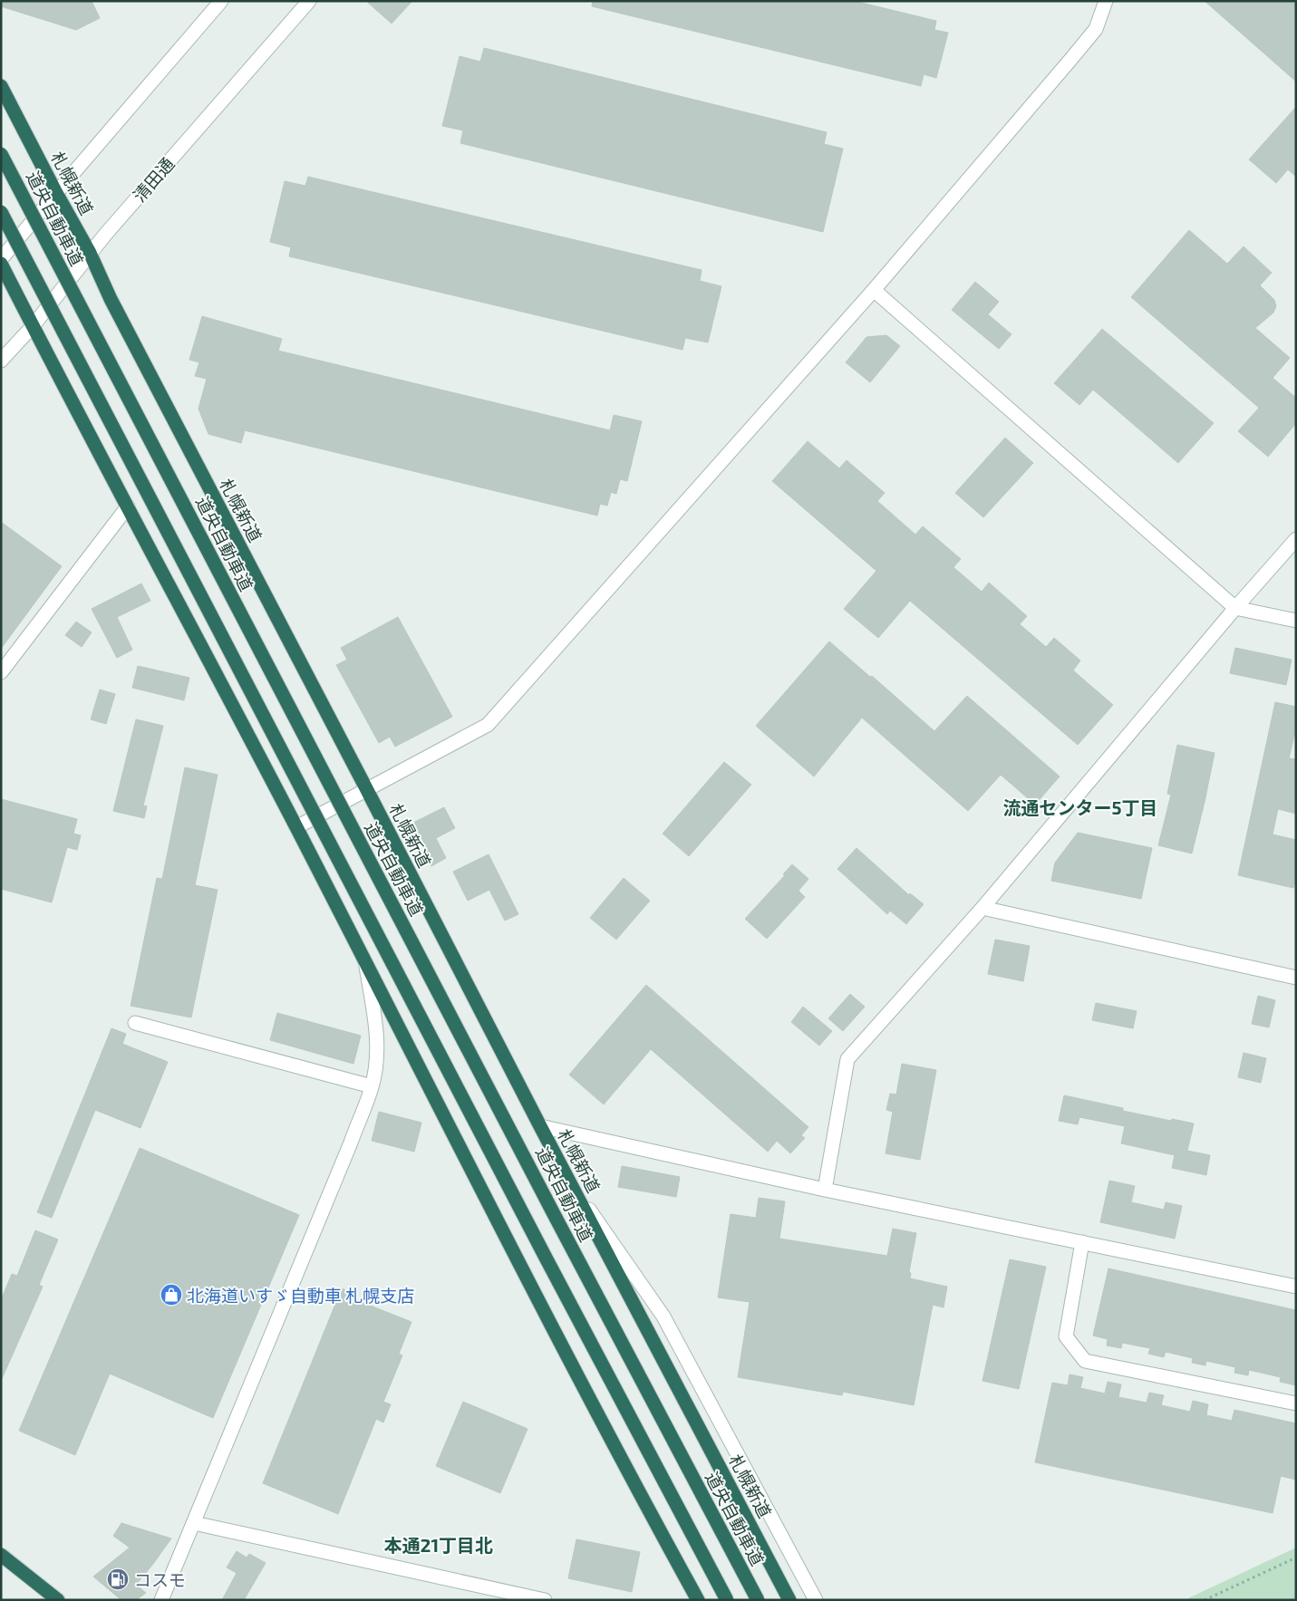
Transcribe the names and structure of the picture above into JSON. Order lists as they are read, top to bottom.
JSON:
{
  "streets": {
    "highway": ["札幌新道", "道央自動車道"],
    "street": ["清田通"]
  },
  "crossings": [
    ["清田通", "札幌新道"]
  ],
  "districts": ["流通センター5丁目", "本通21丁目北"],
  "places": {
    "shop": ["北海道いすゞ自動車 札幌支店"],
    "fuel station": ["コスモ"]
  }
}
